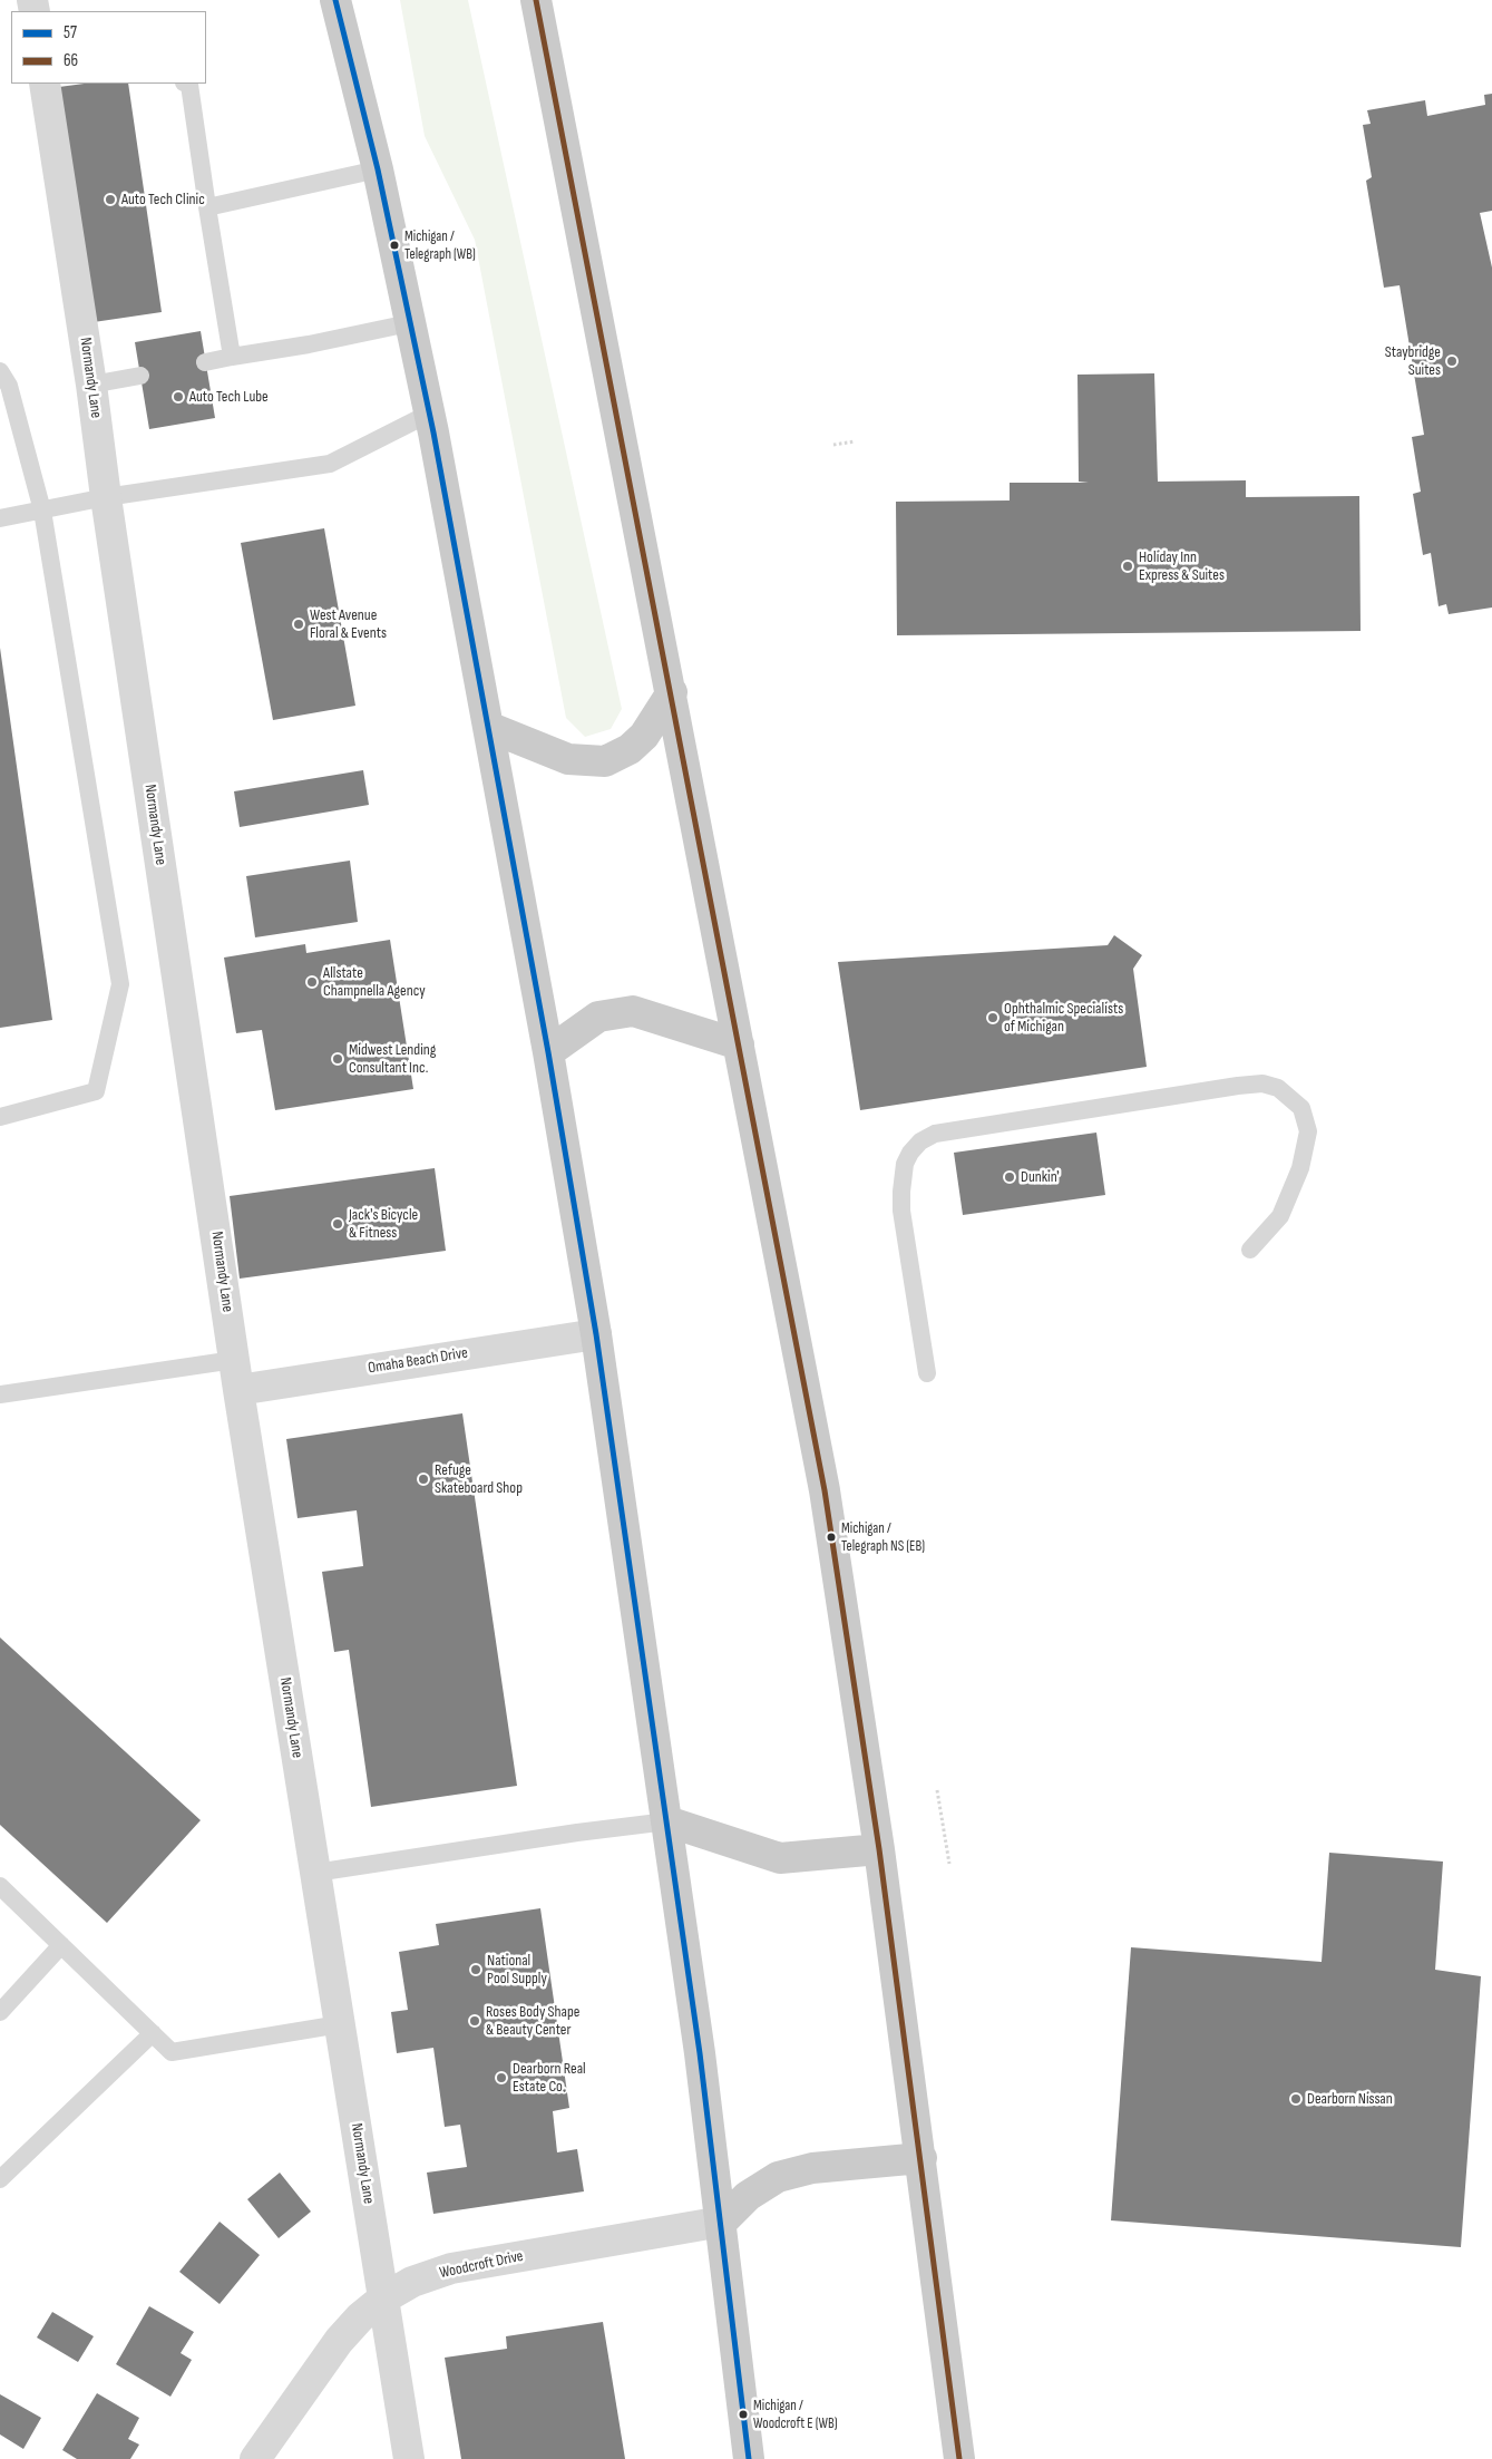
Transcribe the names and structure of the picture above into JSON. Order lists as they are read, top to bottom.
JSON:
{
  "streets": {
    "street": ["Normandy Lane", "Omaha Beach Drive", "Woodcroft Drive"]
  },
  "crossings": [
    ["Normandy Lane", "Omaha Beach Drive"],
    ["Normandy Lane", "Woodcroft Drive"]
  ],
  "places": [
    "Auto Tech Clinic",
    "Michigan / Telegraph (WB)",
    "Staybridge Suites",
    "Auto Tech Lube",
    "Holiday Inn Express & Suites",
    "West Avenue Floral & Events",
    "Allstate Champnella Agency",
    "Ophthalmic Specialists of Michigan",
    "Midwest Lending Consultant Inc.",
    "Dunkin'",
    "Jack's Bicycle & Fitness",
    "Refuge Skateboard Shop",
    "Michigan / Telegraph NS (EB)",
    "National Pool Supply",
    "Roses Body Shape & Beauty Center",
    "Dearborn Real Estate Co.",
    "Dearborn Nissan",
    "Michigan / Woodcroft E (WB)"
  ],
  "lines": ["transit line 57", "transit line 66"],
  "legend": ["57", "66"]
}
